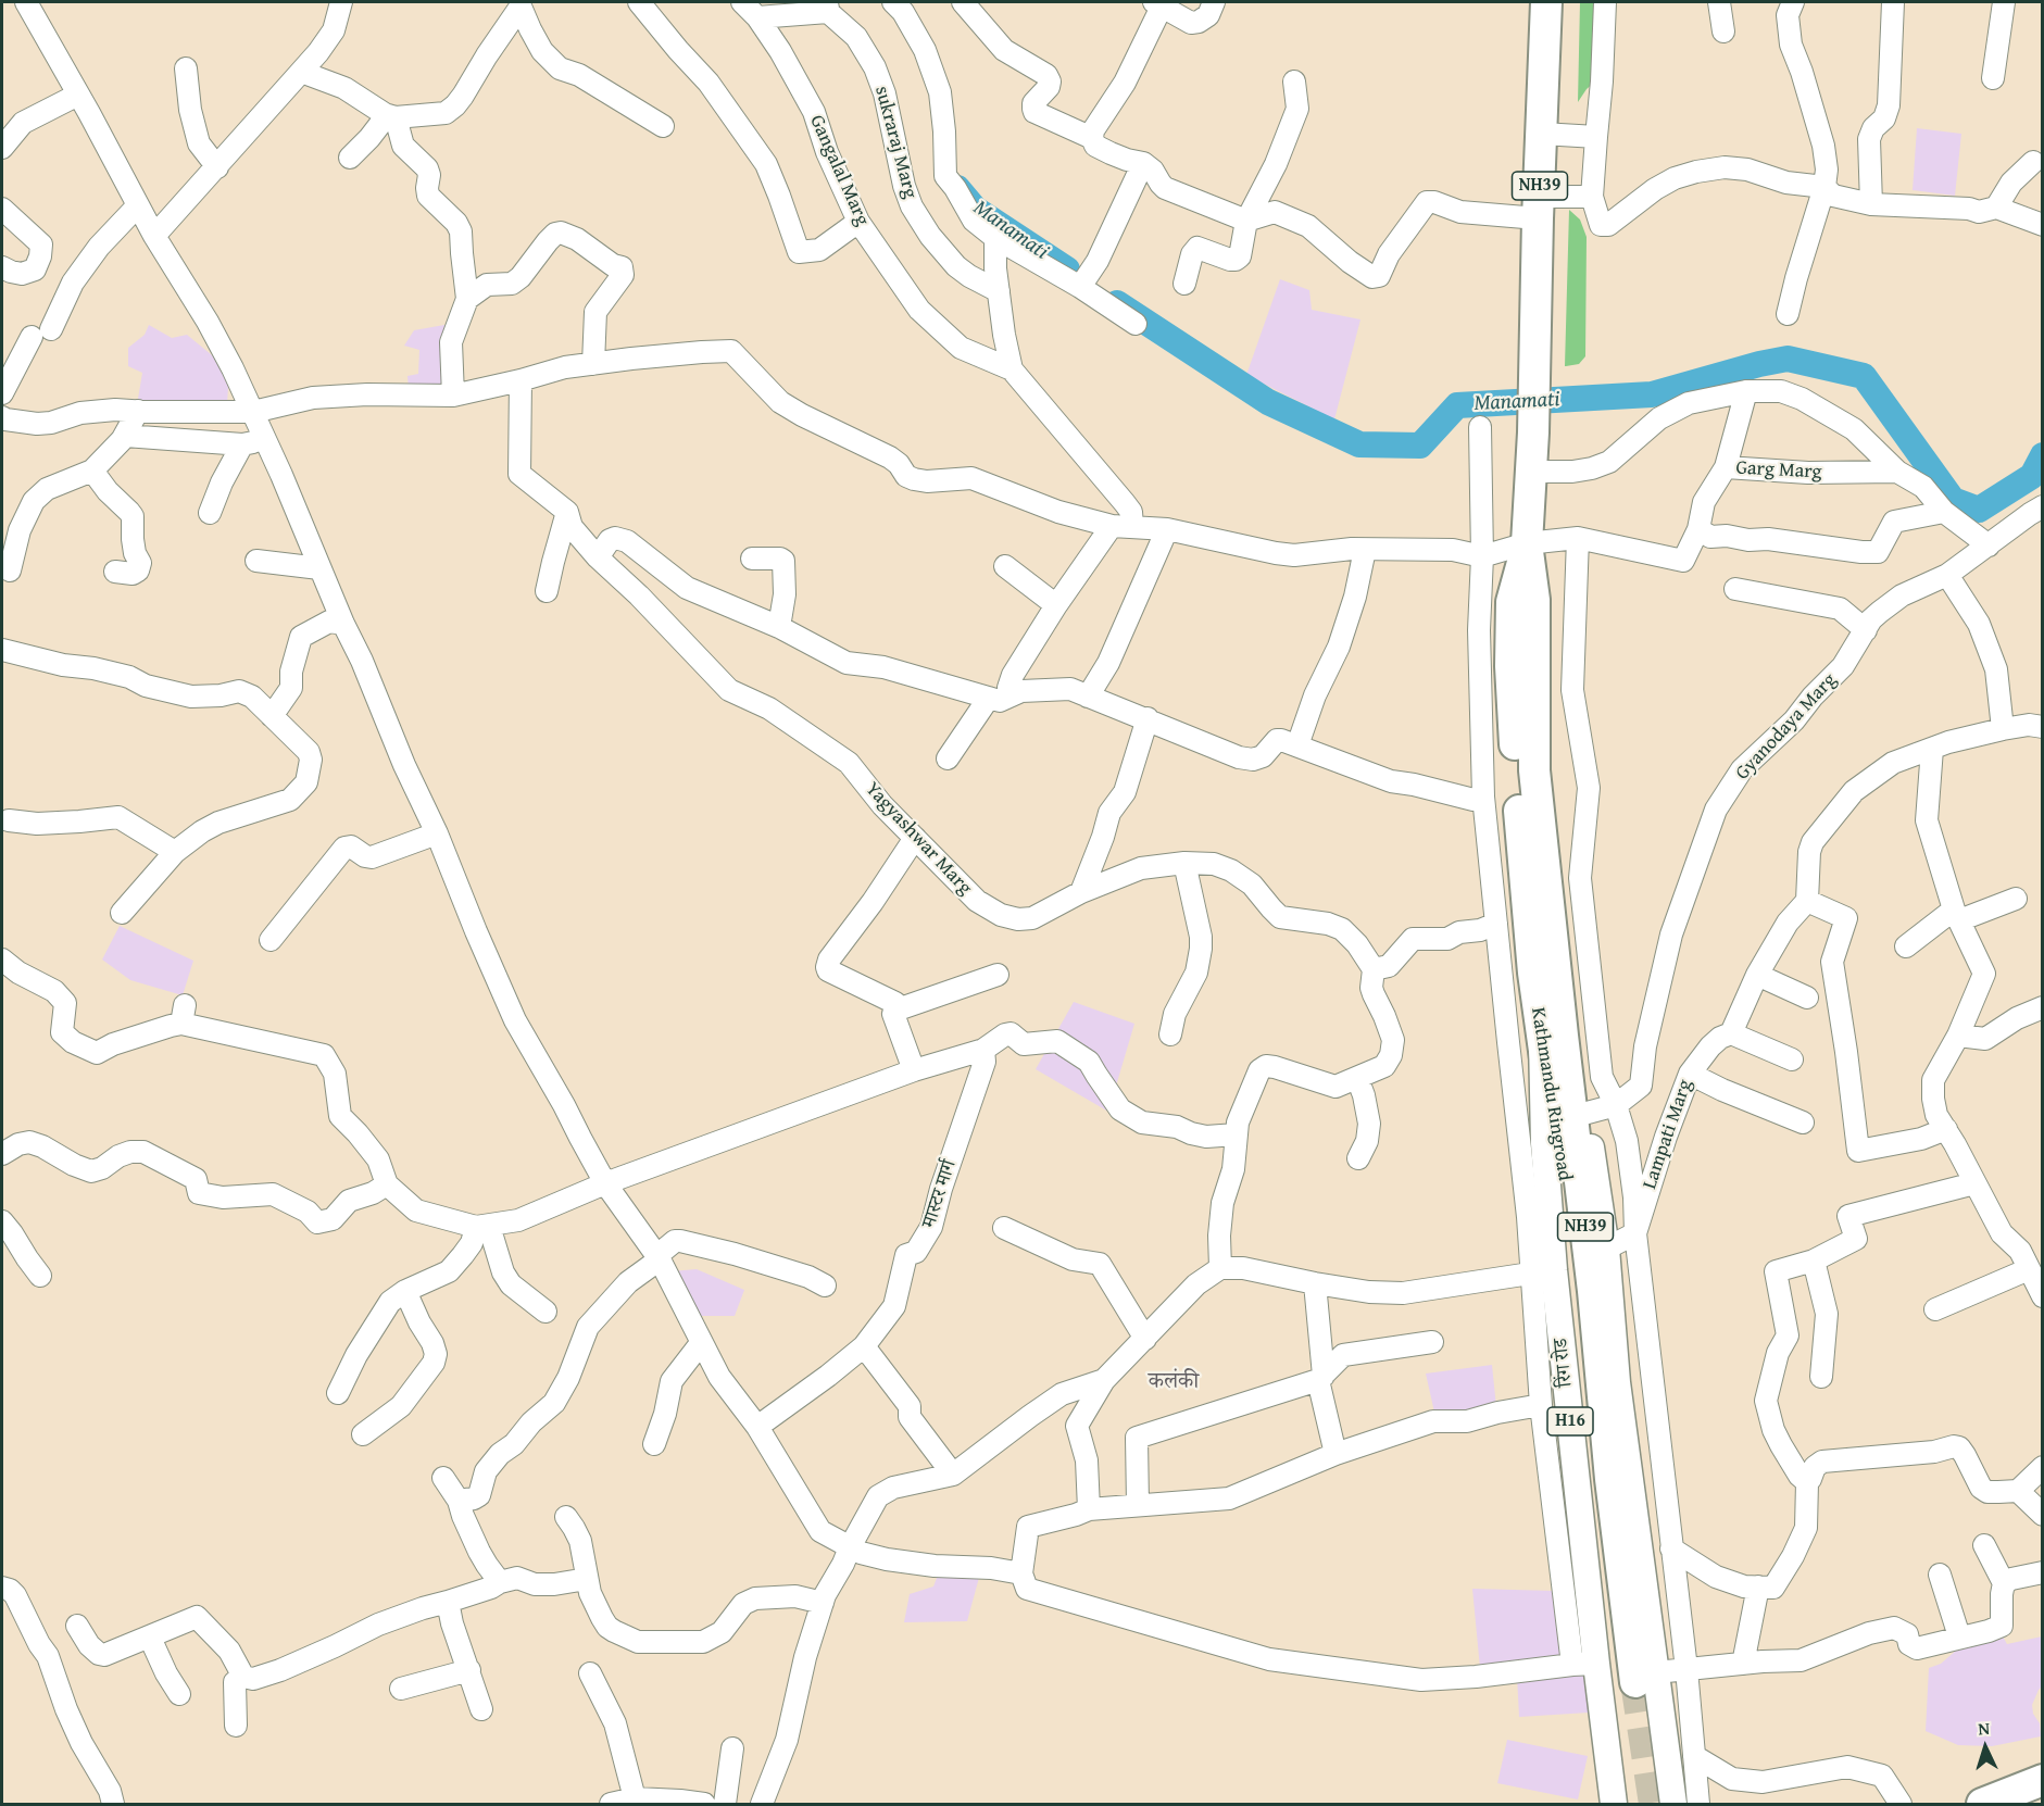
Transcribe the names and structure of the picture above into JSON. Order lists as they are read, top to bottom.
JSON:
{
  "streets": {
    "highway": ["NH39", "Kathmandu Ringroad"],
    "main road": ["रिंग रोड", "H16"],
    "street": [
      "sukraraj Marg",
      "Gangalal Marg",
      "Garg Marg",
      "Gyanodaya Marg",
      "Yagyashwar Marg",
      "Lampati Marg",
      "मास्टर मार्ग"
    ]
  },
  "crossings": [
    ["Garg Marg", "Kathmandu Ringroad"],
    ["Kathmandu Ringroad", "रिंग रोड"]
  ],
  "districts": ["कलंकी"],
  "water": ["Manamati"],
  "north": "top"
}
